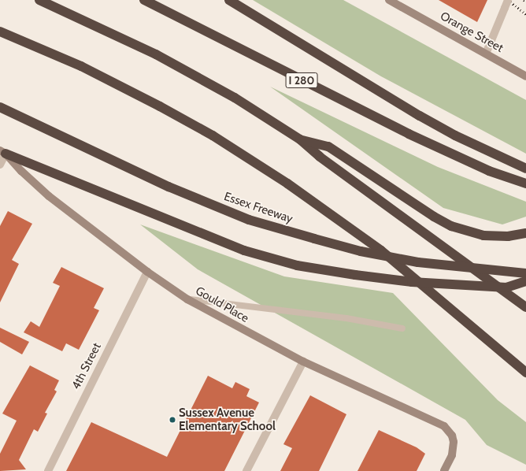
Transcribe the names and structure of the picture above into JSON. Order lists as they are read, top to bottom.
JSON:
{
  "streets": {
    "highway": ["I 280", "Essex Freeway"],
    "street": ["Orange Street", "Gould Place", "4th Street"]
  },
  "crossings": [
    ["Gould Place", "4th Street"]
  ],
  "places": ["Sussex Avenue Elementary School"]
}
